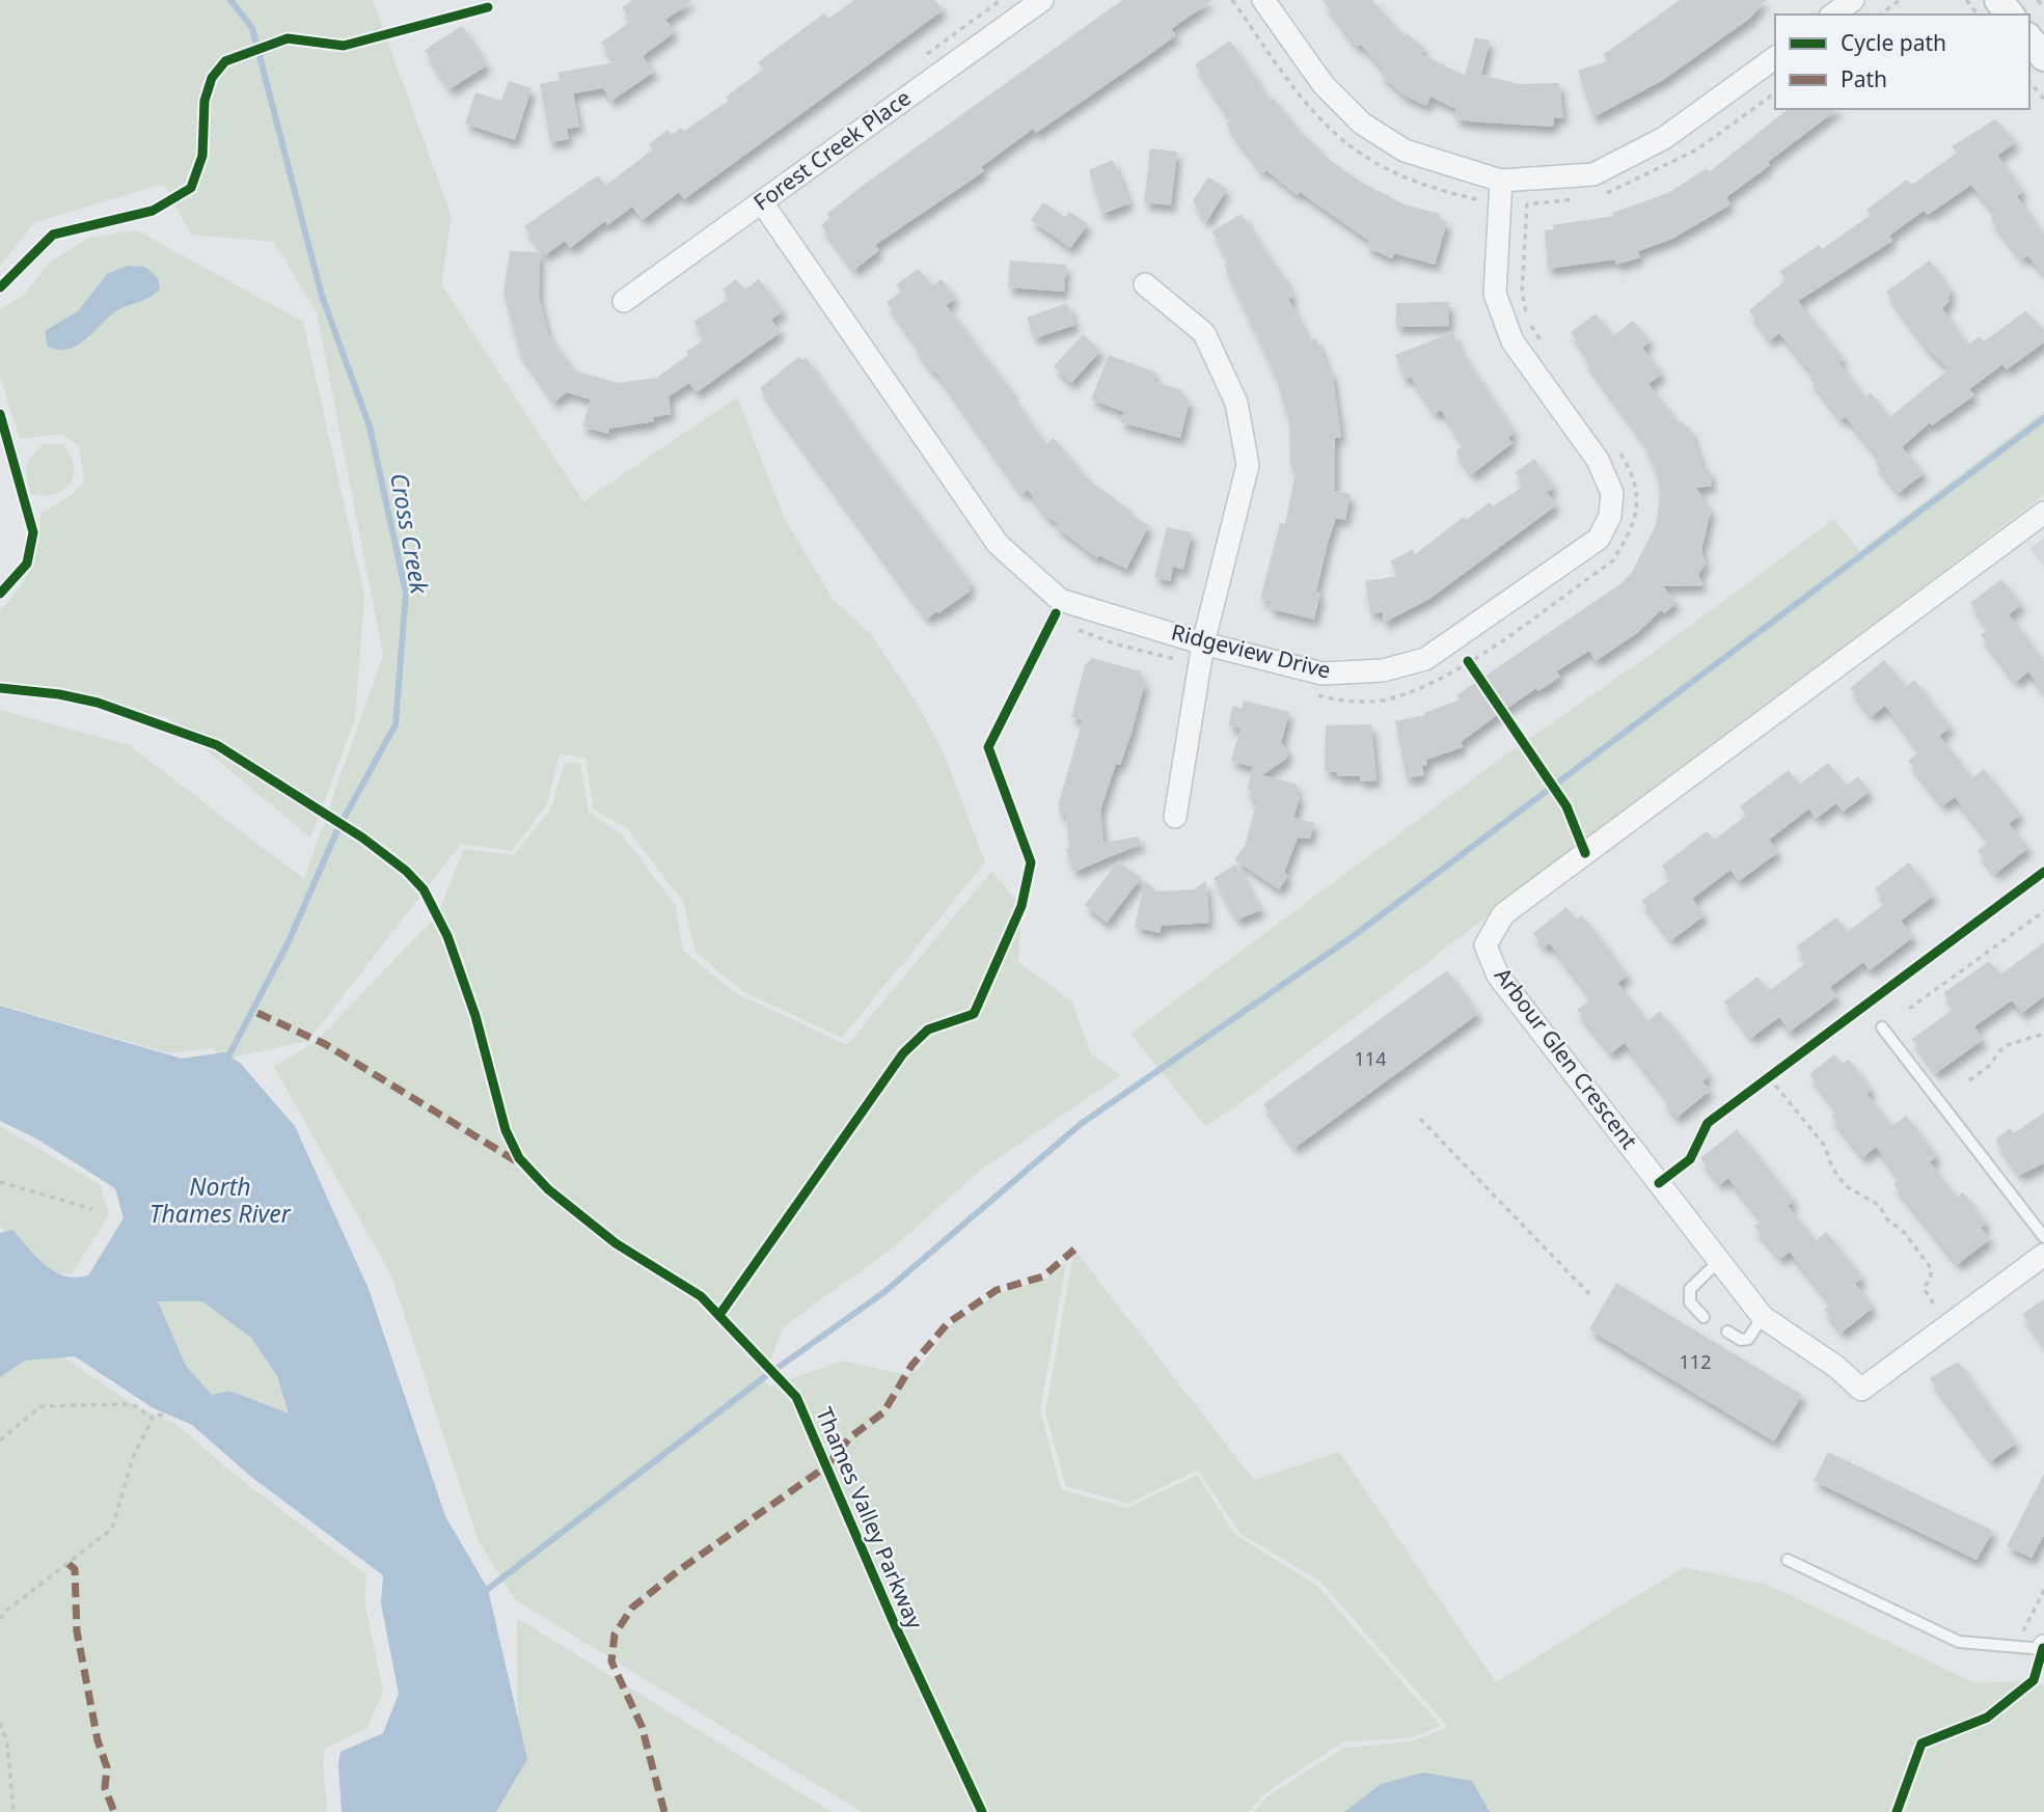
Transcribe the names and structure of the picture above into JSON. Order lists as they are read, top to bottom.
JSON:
{
  "streets": {
    "street": ["Forest Creek Place", "Ridgeview Drive", "Arbour Glen Crescent"],
    "cycle path": ["Thames Valley Parkway"]
  },
  "crossings": [
    ["Forest Creek Place", "Ridgeview Drive"]
  ],
  "water": ["Cross Creek", "North Thames River"],
  "house_numbers": ["114", "112"],
  "legend": ["Cycle path", "Path"]
}
